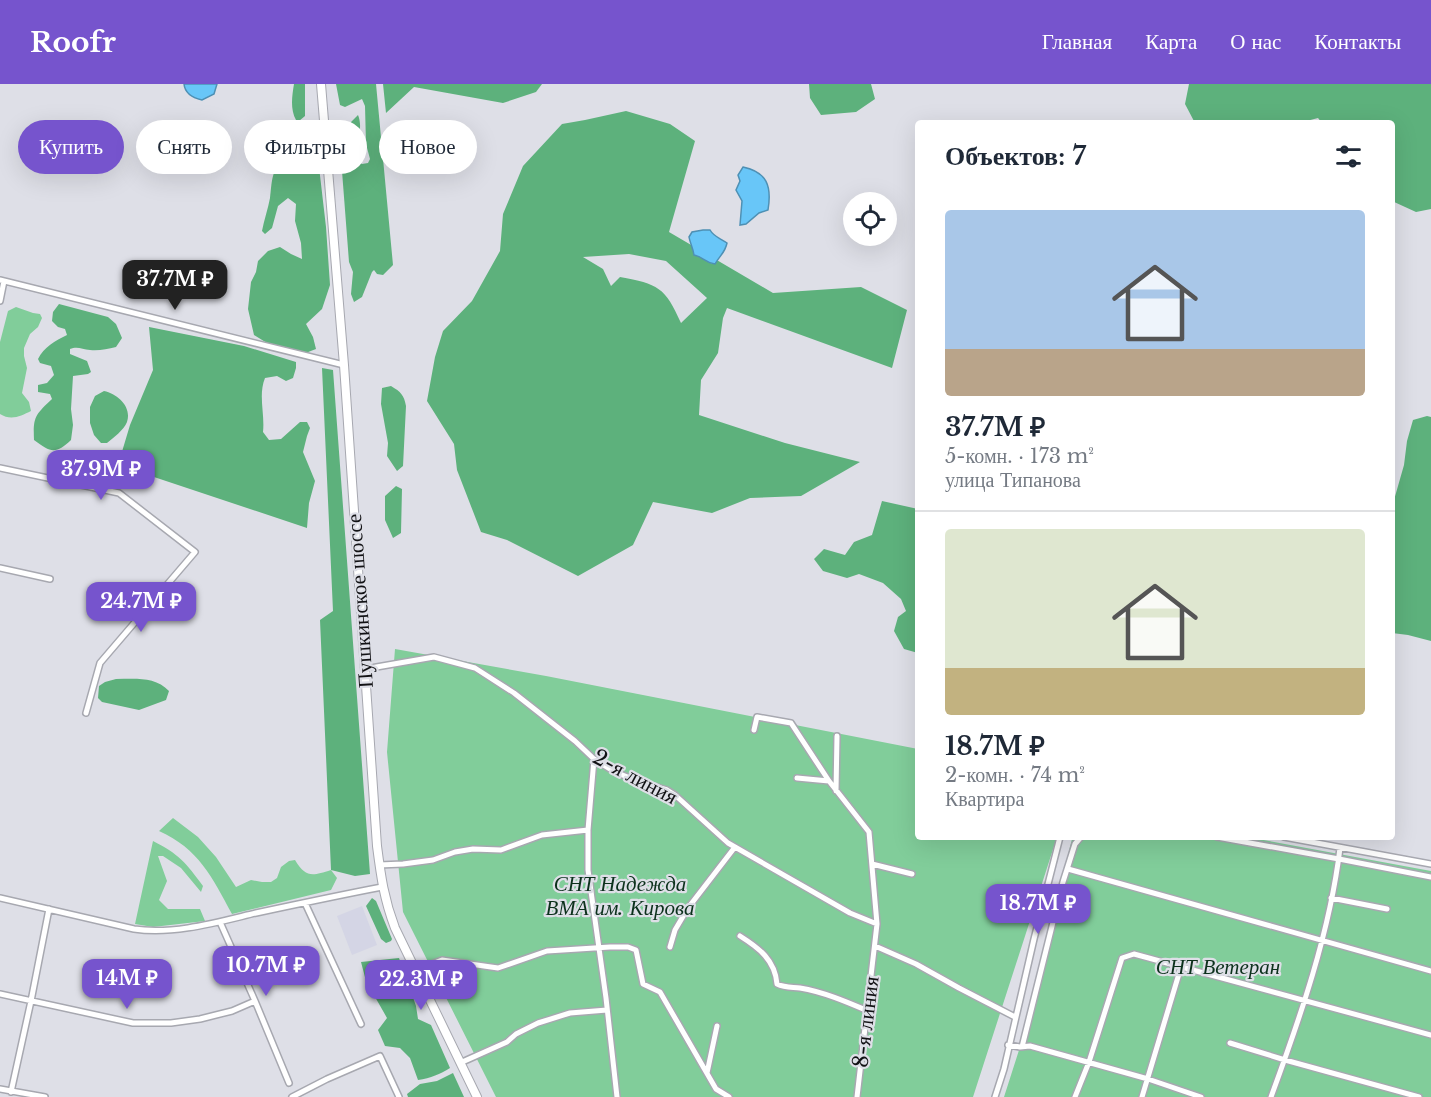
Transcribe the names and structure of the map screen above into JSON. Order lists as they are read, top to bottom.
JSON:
{
  "streets": {
    "main road": ["Пушкинское шоссе"],
    "street": ["2-я линия", "8-я линия"]
  },
  "crossings": [
    ["Пушкинское шоссе", "2-я линия"]
  ],
  "parks": ["СНТ Надежда ВМА им. Кирова", "СНТ Ветеран"],
  "page": {
    "header": "Roofr",
    "nav": [
      "Главная",
      "Карта",
      "О нас",
      "Контакты"
    ],
    "chip": [
      "Купить",
      "Снять",
      "Фильтры",
      "Новое"
    ],
    "heading": "Объектов: 7",
    "list": [
      {
        "name": "37.7M ₽",
        "note": "5-комн. · 173 m² · улица Типанова"
      },
      {
        "name": "18.7M ₽",
        "note": "2-комн. · 74 m² · Квартира"
      }
    ],
    "price": [
      "37.7M ₽",
      "37.9M ₽",
      "24.7M ₽",
      "18.7M ₽",
      "10.7M ₽",
      "14M ₽",
      "22.3M ₽"
    ]
  }
}
